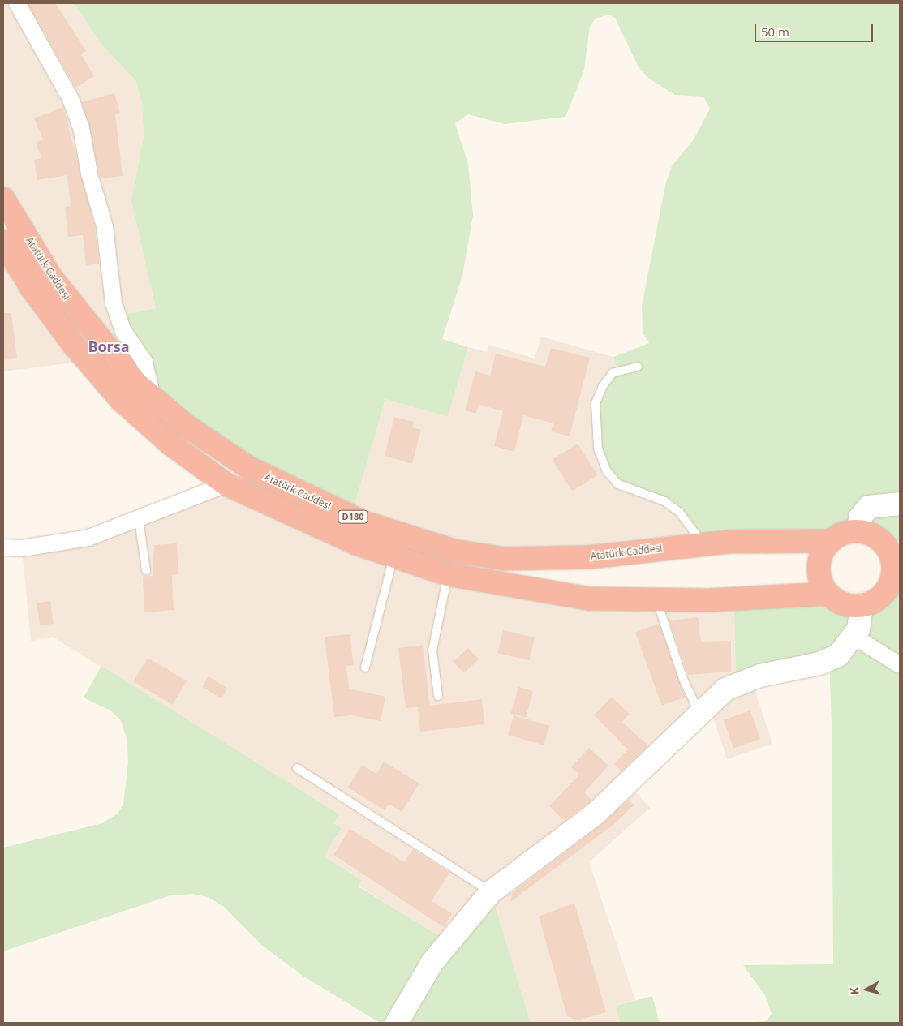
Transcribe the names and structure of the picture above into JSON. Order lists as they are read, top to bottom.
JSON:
{
  "streets": {
    "highway": ["Atatürk Caddesi", "D180"]
  },
  "crossings": [
    ["Atatürk Caddesi", "D180"]
  ],
  "districts": ["Borsa"],
  "scale_bar": "50 m",
  "north": "left"
}
